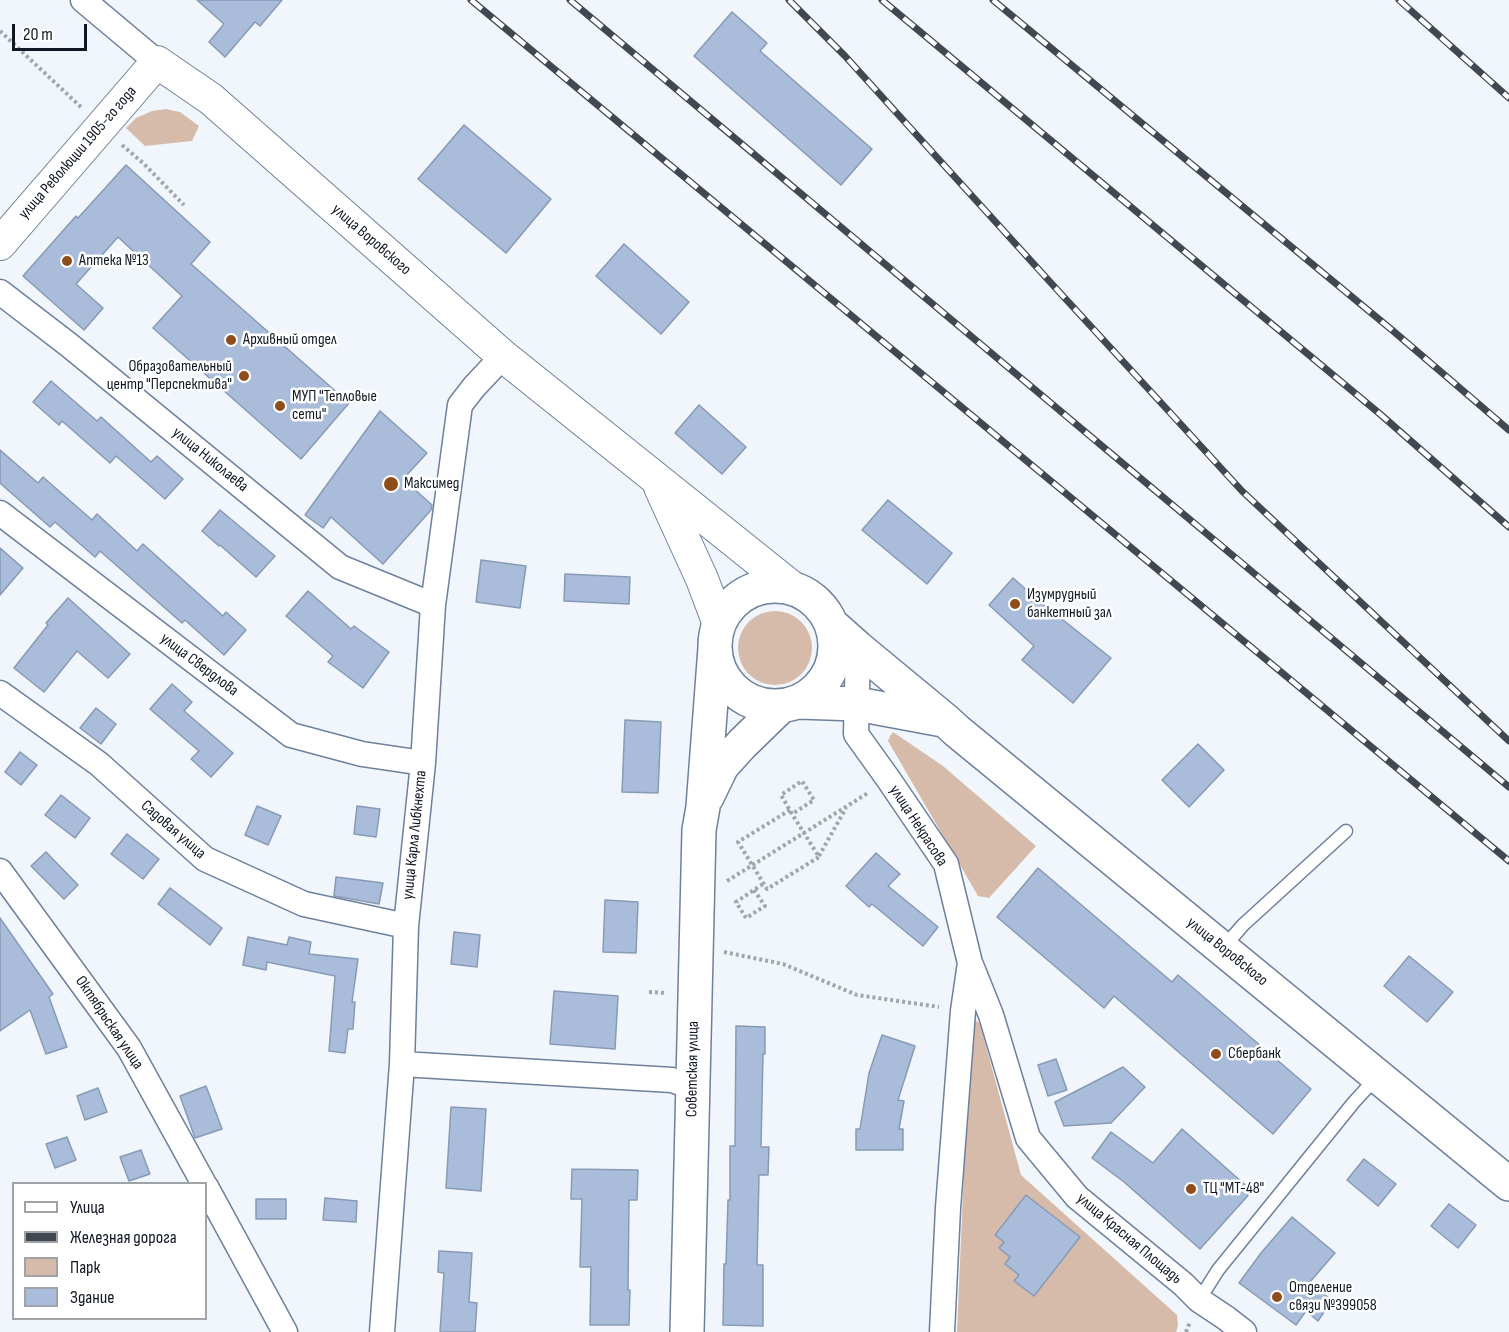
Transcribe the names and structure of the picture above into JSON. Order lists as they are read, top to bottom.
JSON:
{
  "streets": {
    "main road": ["улица Воровского", "Советская улица"],
    "street": [
      "улица Революции 1905-го года",
      "улица Николаева",
      "улица Свердлова",
      "улица Некрасова",
      "Садовая улица",
      "улица Карла Либкнехта",
      "Октябрьская улица",
      "улица Красная Площадь"
    ]
  },
  "crossings": [
    ["улица Революции 1905-го года", "улица Воровского"],
    ["улица Воровского", "улица Некрасова"],
    ["улица Воровского", "улица Карла Либкнехта"],
    ["улица Воровского", "Советская улица"],
    ["улица Николаева", "улица Карла Либкнехта"],
    ["улица Свердлова", "улица Карла Либкнехта"],
    ["улица Некрасова", "улица Красная Площадь"],
    ["Садовая улица", "улица Карла Либкнехта"]
  ],
  "places": [
    "Аптека №13",
    "Архивный отдел",
    "Образовательный центр \"Перспектива\"",
    "МУП \"Тепловые сети\"",
    "Максимед",
    "Изумрудный банкетный зал",
    "Сбербанк",
    "ТЦ \"МТ-48\"",
    "Отделение связи №399058"
  ],
  "legend": [
    "Улица",
    "Железная дорога",
    "Парк",
    "Здание"
  ],
  "scale_bar": "20 m"
}
